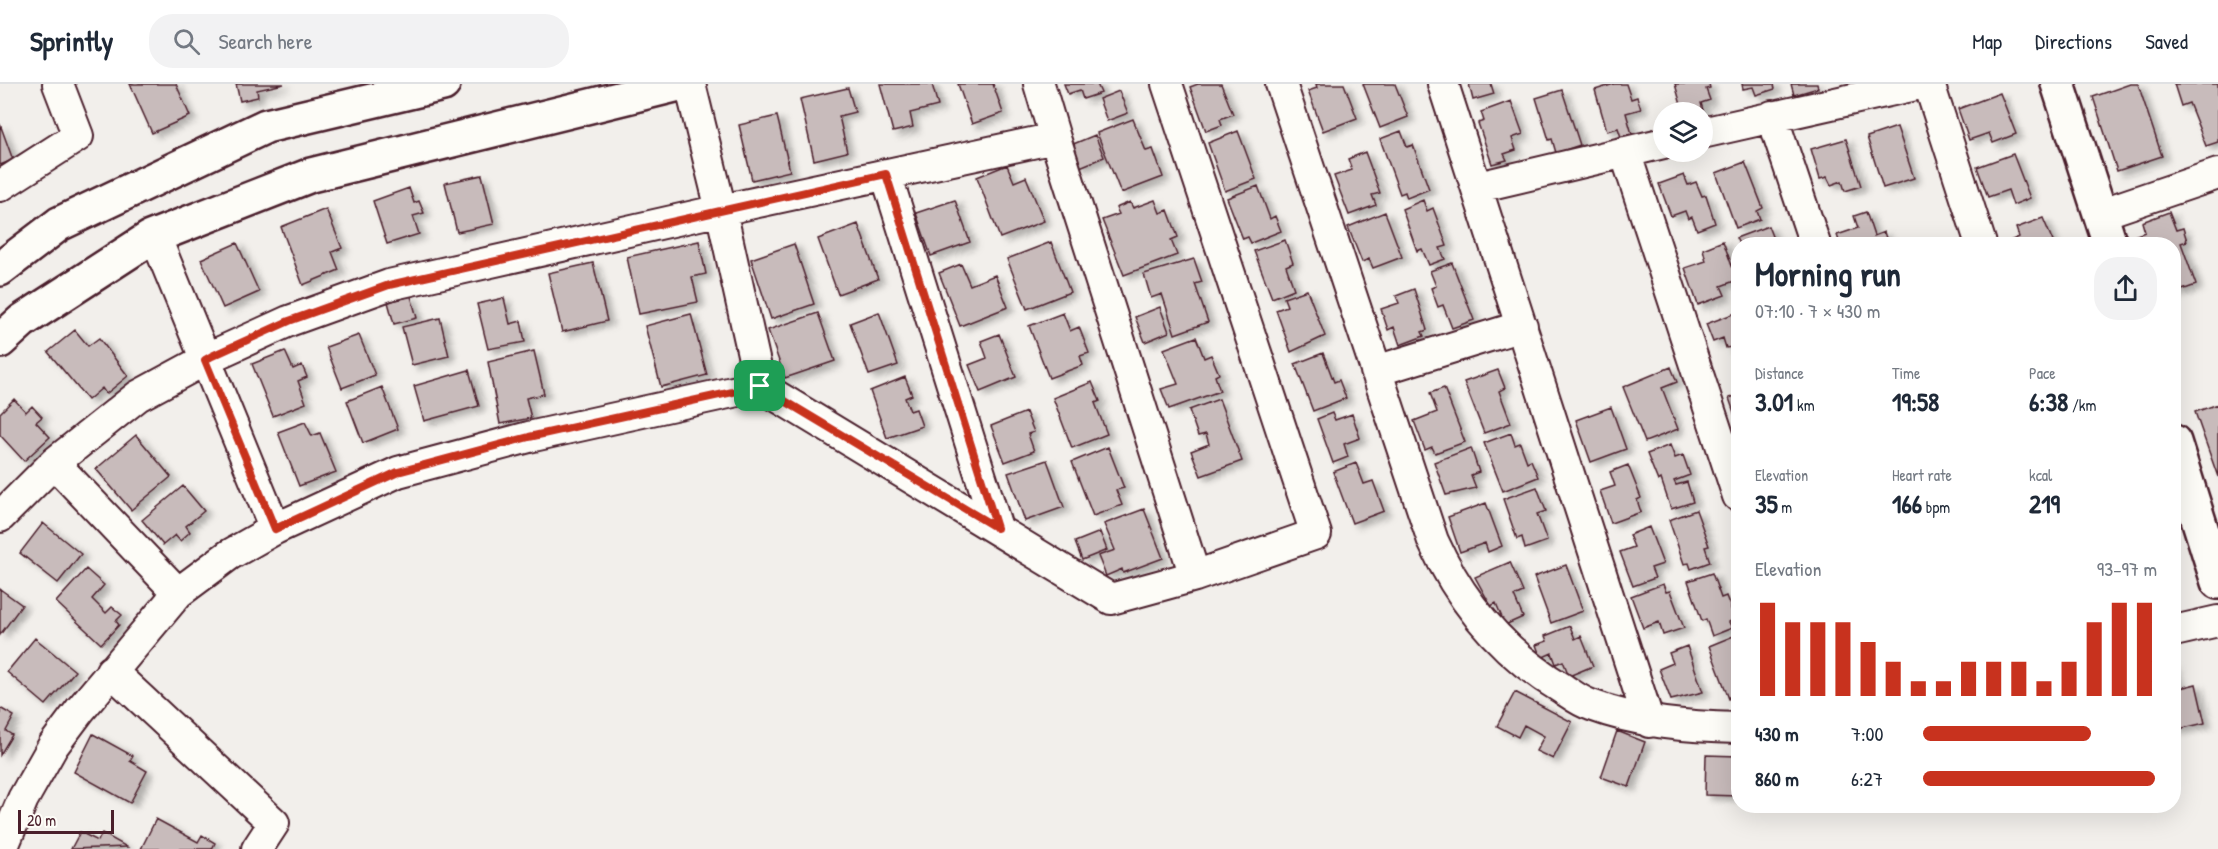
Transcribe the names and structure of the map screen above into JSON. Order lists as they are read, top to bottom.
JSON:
{
  "scale_bar": "20 m",
  "page": {
    "header": "Sprintly",
    "search": "Search here",
    "nav": ["Map", "Directions", "Saved"],
    "heading": ["Morning run", "07:10 · 7 × 430 m"],
    "stats": [
      ["Distance", "3.01 km"],
      ["Time", "19:58"],
      ["Pace", "6:38 /km"],
      ["Elevation", "35 m"],
      ["Heart rate", "166 bpm"],
      ["kcal", "219"]
    ],
    "chart": ["Elevation", "93–97 m"],
    "list": [
      {
        "name": "430 m",
        "note": "7:00"
      },
      {
        "name": "860 m",
        "note": "6:27"
      }
    ],
    "scale": "20 m"
  }
}
